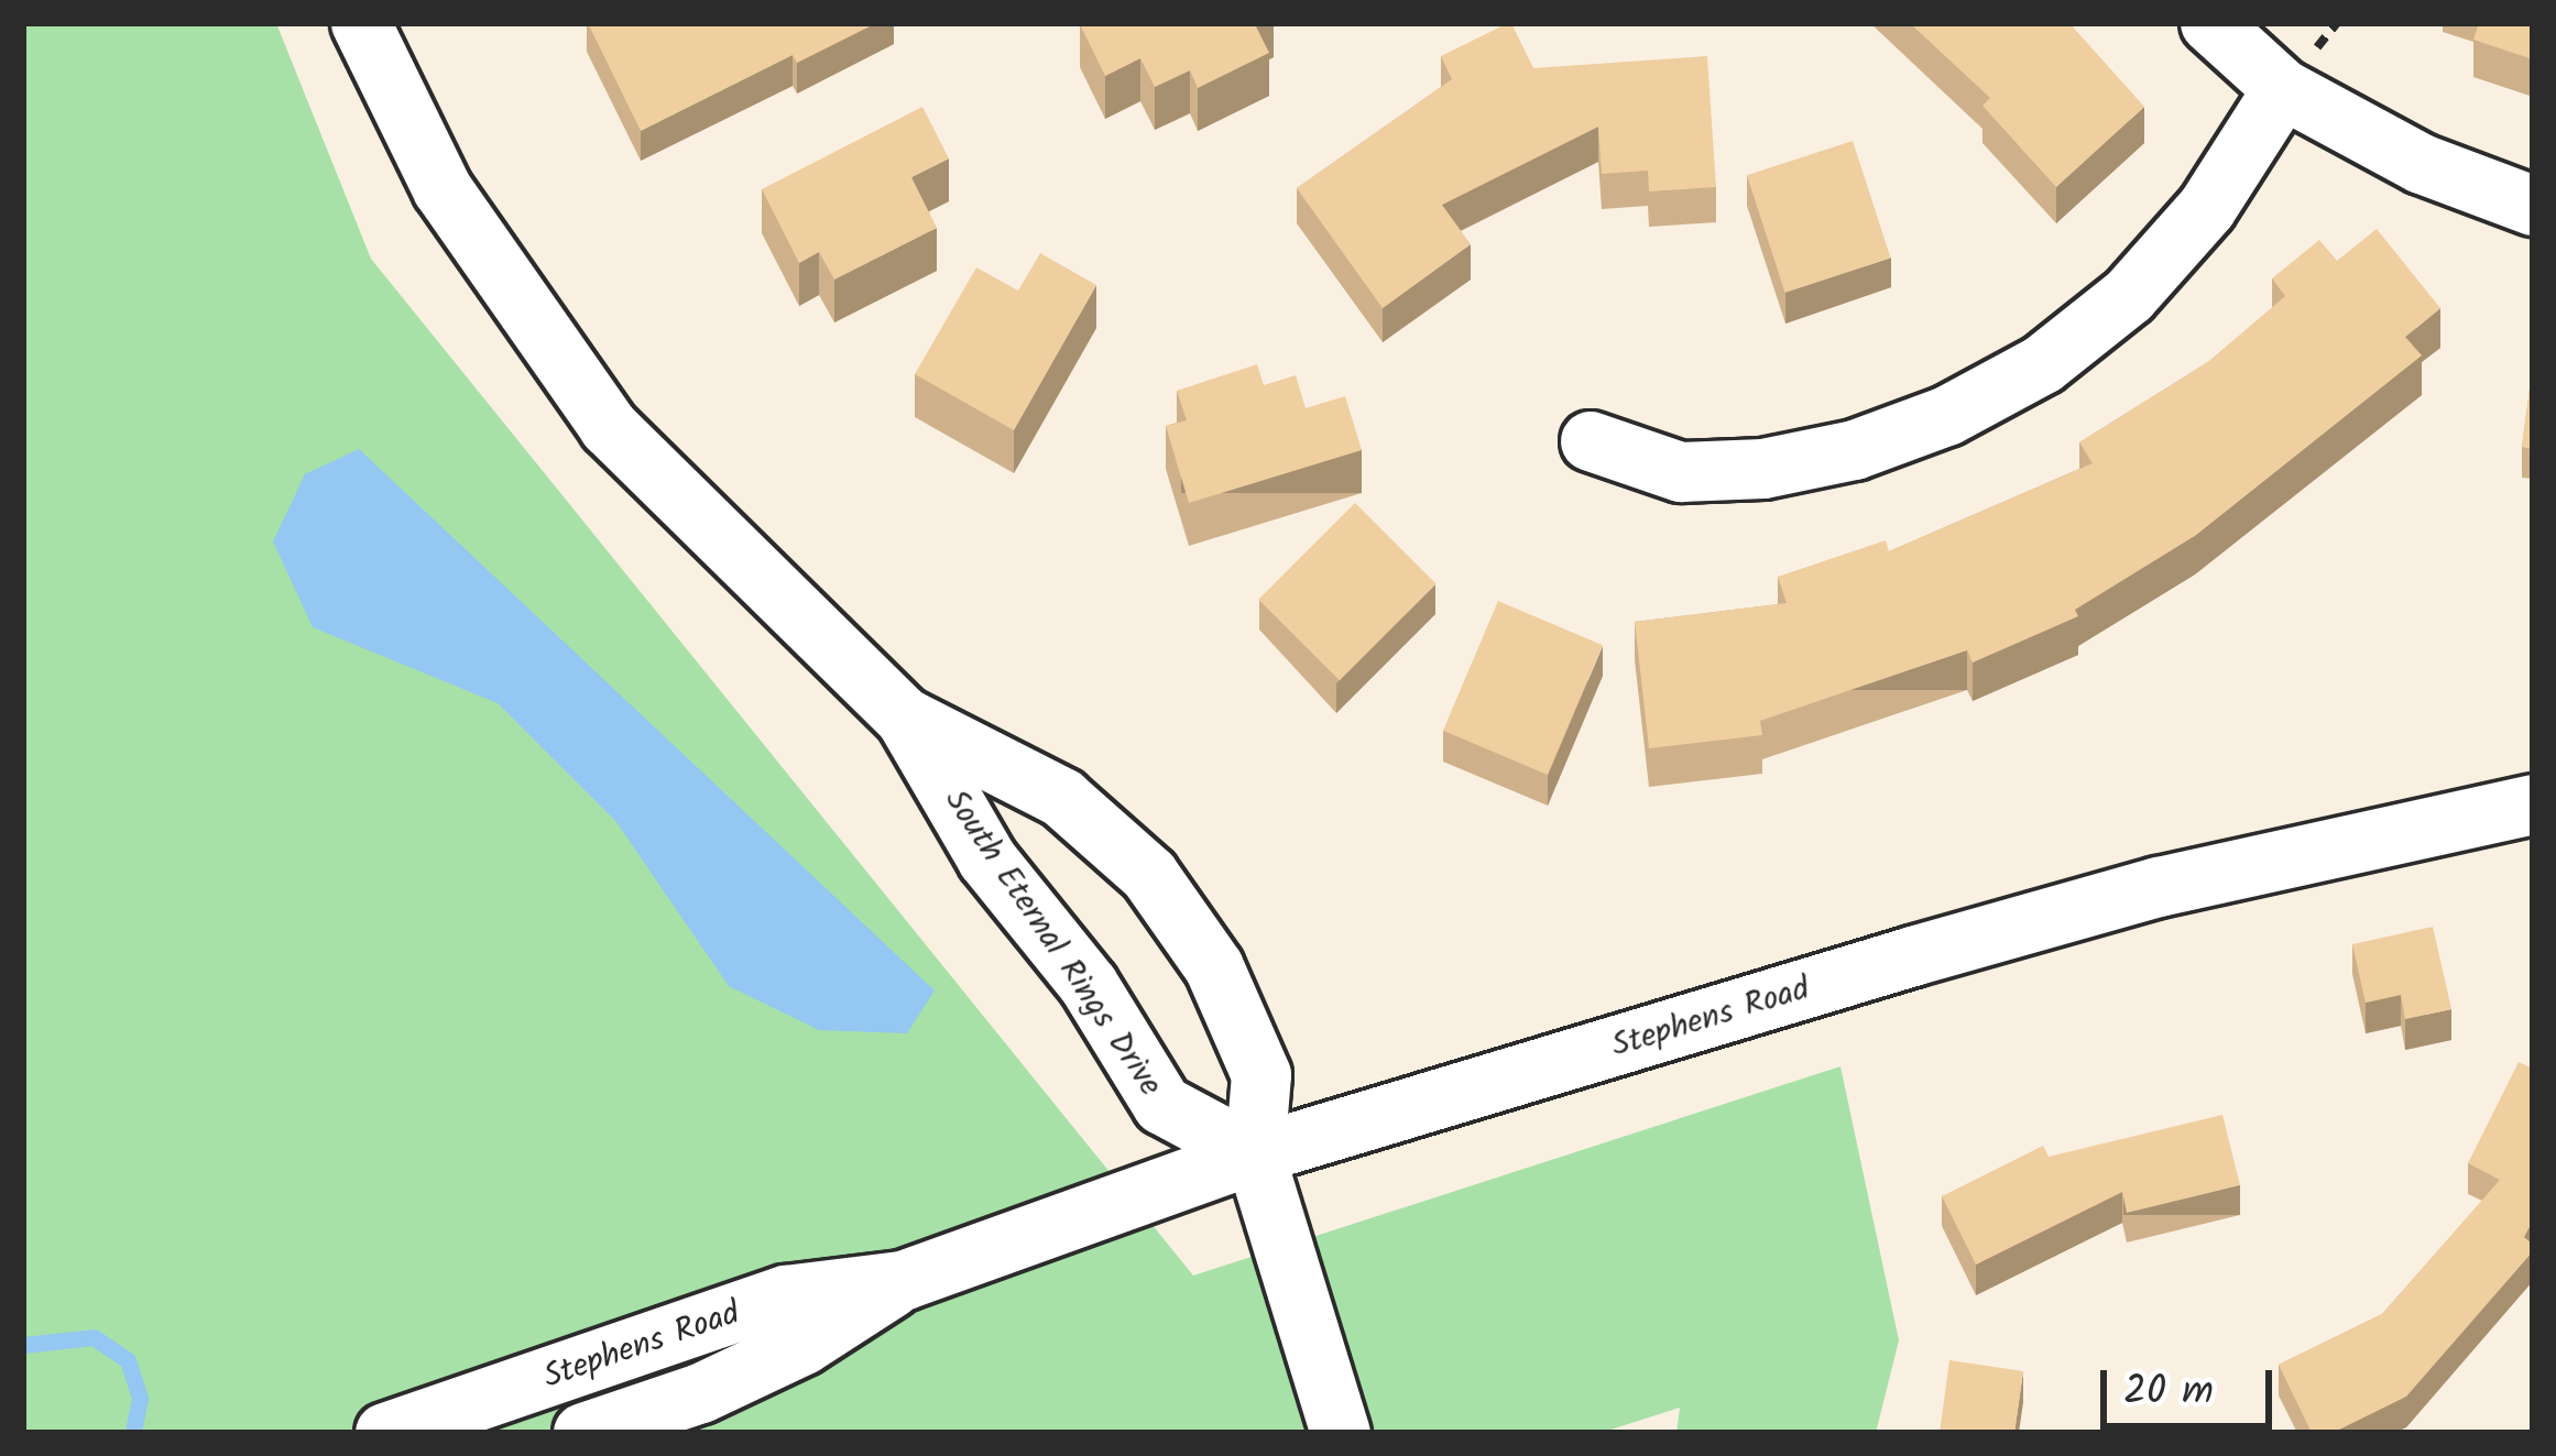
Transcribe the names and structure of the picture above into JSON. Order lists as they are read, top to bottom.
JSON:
{
  "streets": {
    "street": ["South Eternal Rings Drive", "Stephens Road"]
  },
  "crossings": [
    ["South Eternal Rings Drive", "Stephens Road"]
  ],
  "scale_bar": "20 m"
}
